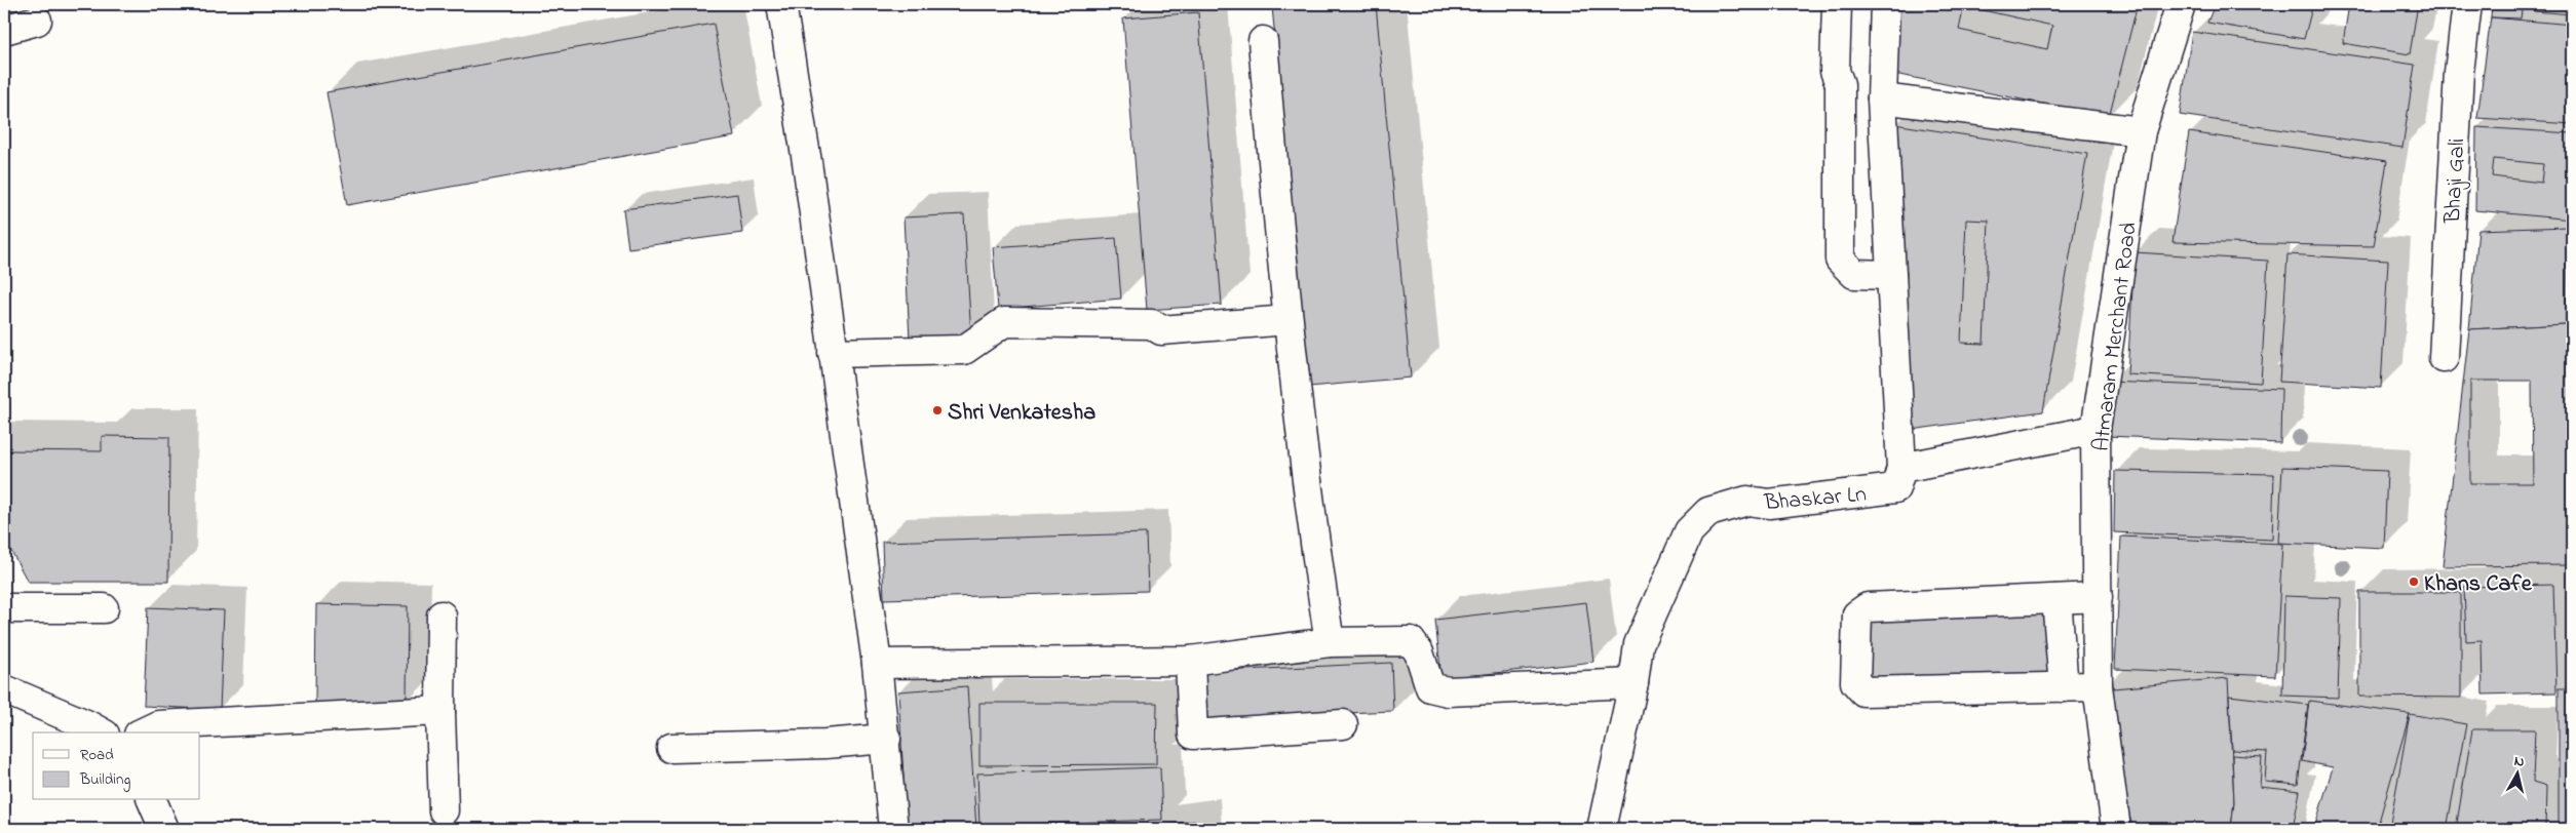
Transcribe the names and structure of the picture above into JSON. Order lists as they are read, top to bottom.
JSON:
{
  "streets": {
    "street": ["Bhaji Gali", "Atmaram Merchant Road", "Bhaskar Ln"]
  },
  "places": ["Shri Venkatesha", "Khans Cafe"],
  "legend": ["Road", "Building"],
  "north": "top"
}
